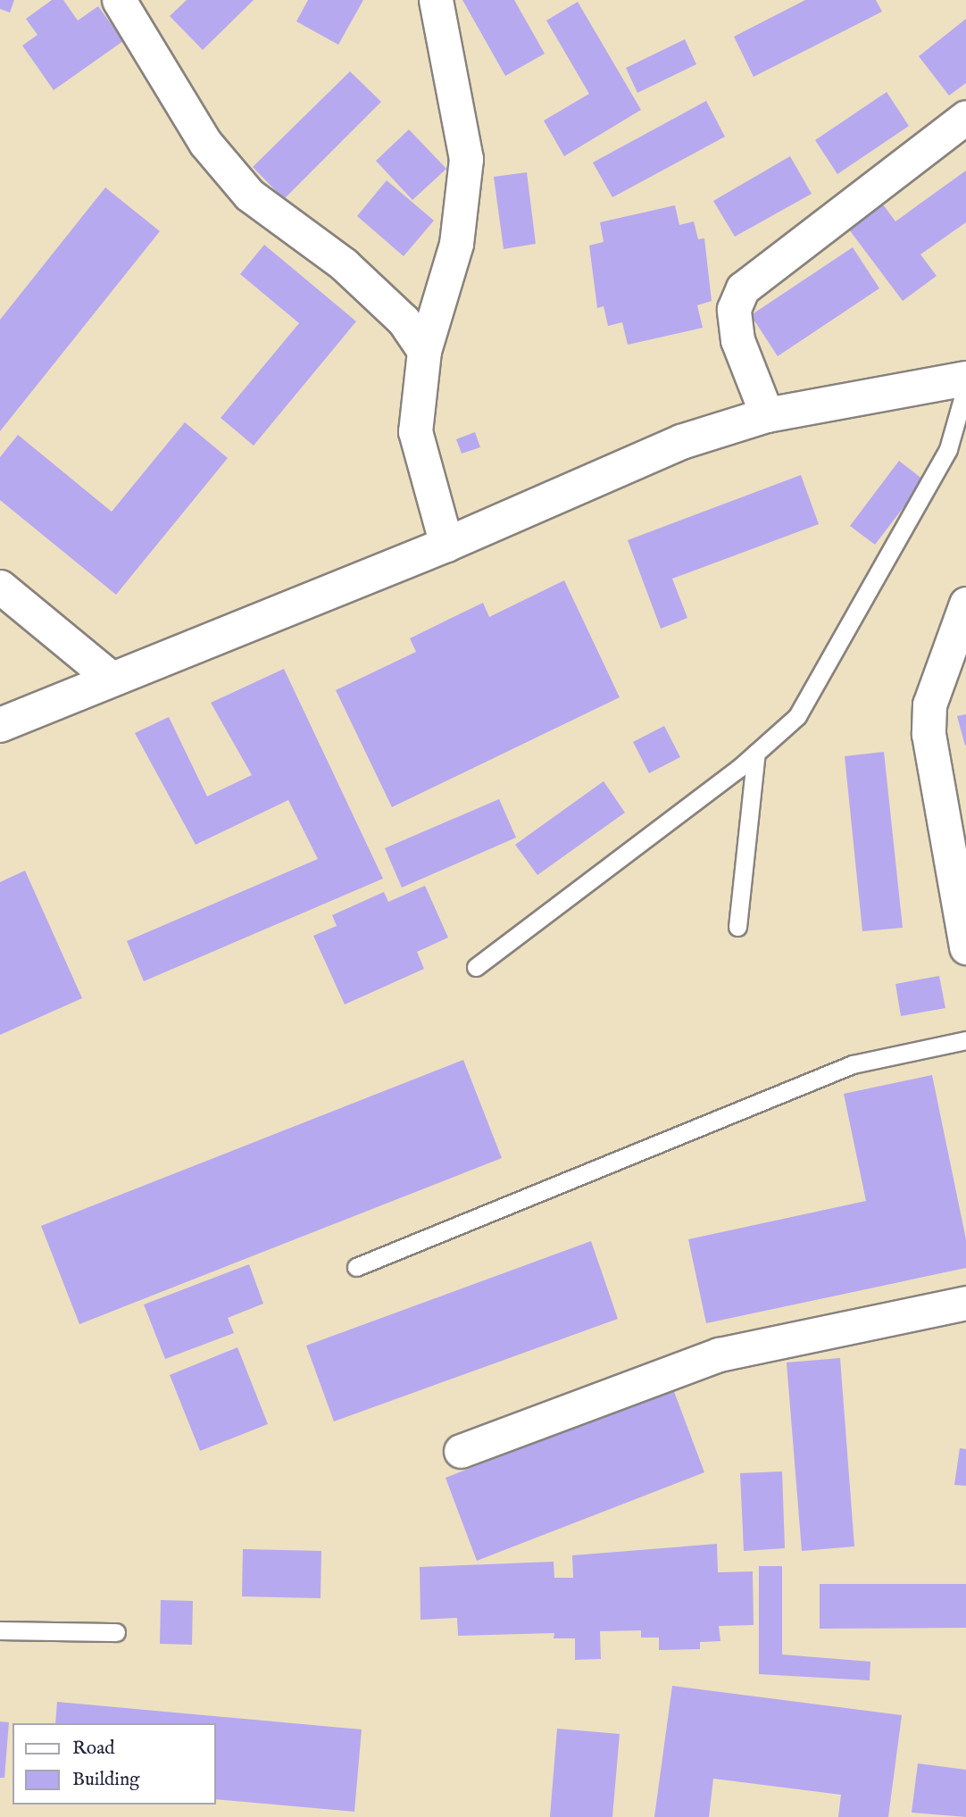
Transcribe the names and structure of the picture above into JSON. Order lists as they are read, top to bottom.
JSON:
{
  "legend": ["Road", "Building"]
}
